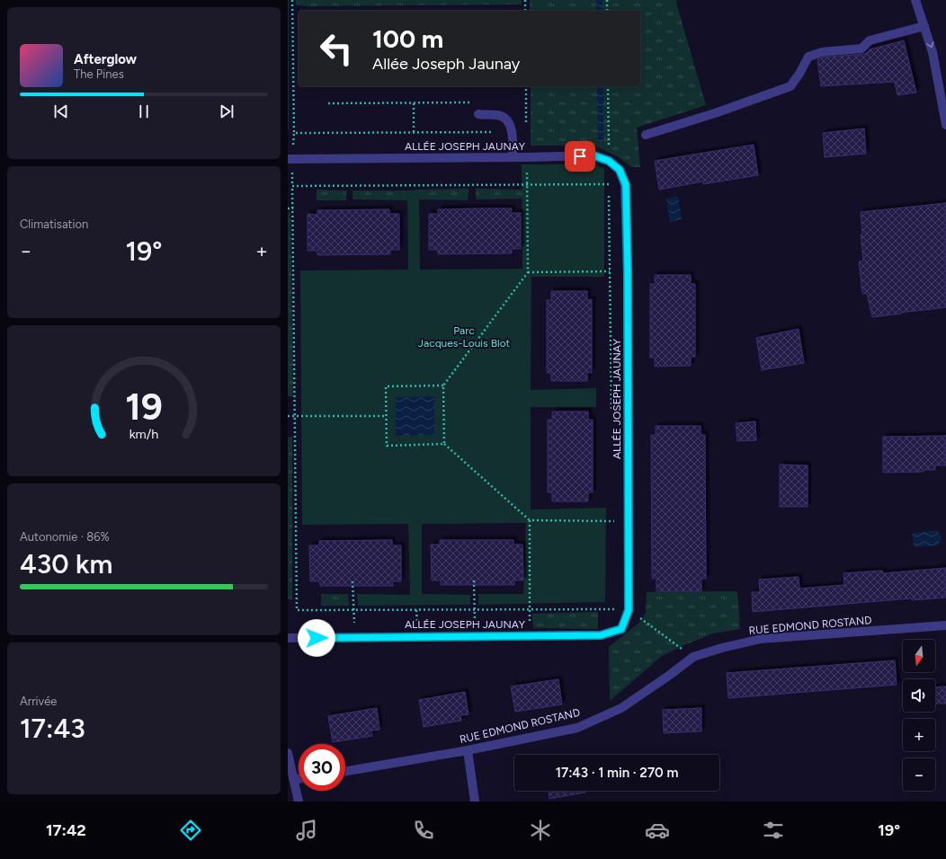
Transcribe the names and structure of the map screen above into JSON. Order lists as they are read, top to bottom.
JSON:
{
  "streets": {
    "street": ["ALLÉE JOSEPH JAUNAY", "RUE EDMOND ROSTAND"]
  },
  "parks": ["Parc Jacques-Louis Blot"],
  "north": "bottom",
  "page": {
    "turn": ["100 m", "Allée Joseph Jaunay"],
    "song": ["Afterglow", "The Pines"],
    "tile": [
      "Climatisation",
      ["Autonomie · 86%", "430 km"],
      ["Arrivée", "17:43"]
    ],
    "heat": ["−", "19°", "+"],
    "map_buttons": ["+", "−"],
    "limit": "30",
    "trip": "17:43 · 1 min · 270 m",
    "tabs": ["17:42", "19°"],
    "gauge": ["19", "km/h"]
  }
}
